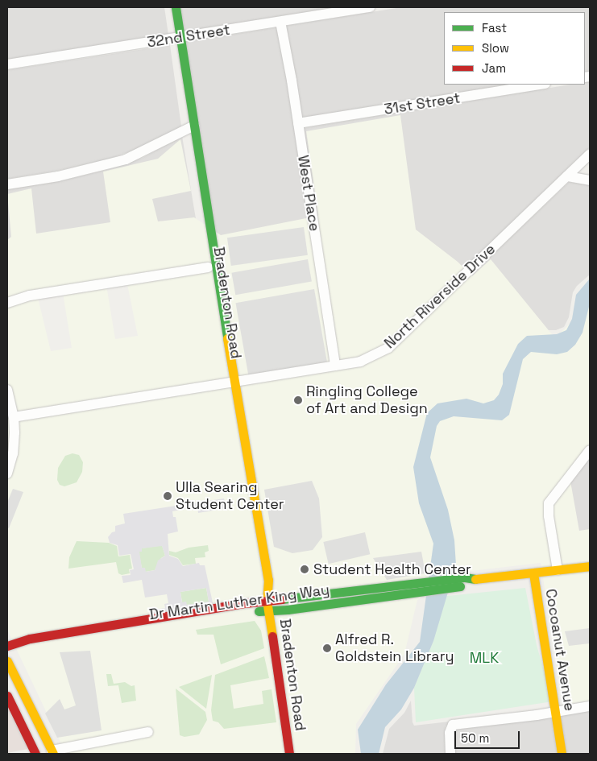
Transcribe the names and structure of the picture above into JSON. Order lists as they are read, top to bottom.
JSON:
{
  "streets": {
    "street": [
      "32nd Street",
      "31st Street",
      "West Place",
      "North Riverside Drive",
      "Bradenton Road",
      "Dr Martin Luther King Way",
      "Cocoanut Avenue"
    ]
  },
  "crossings": [
    ["32nd Street", "West Place"],
    ["32nd Street", "Bradenton Road"],
    ["31st Street", "West Place"],
    ["West Place", "North Riverside Drive"],
    ["North Riverside Drive", "Bradenton Road"],
    ["Bradenton Road", "Dr Martin Luther King Way"],
    ["Dr Martin Luther King Way", "Cocoanut Avenue"]
  ],
  "parks": ["MLK"],
  "places": [
    "Ringling College of Art and Design",
    "Ulla Searing Student Center",
    "Student Health Center",
    "Alfred R. Goldstein Library"
  ],
  "legend": ["Fast", "Slow", "Jam"],
  "scale_bar": "50 m"
}
